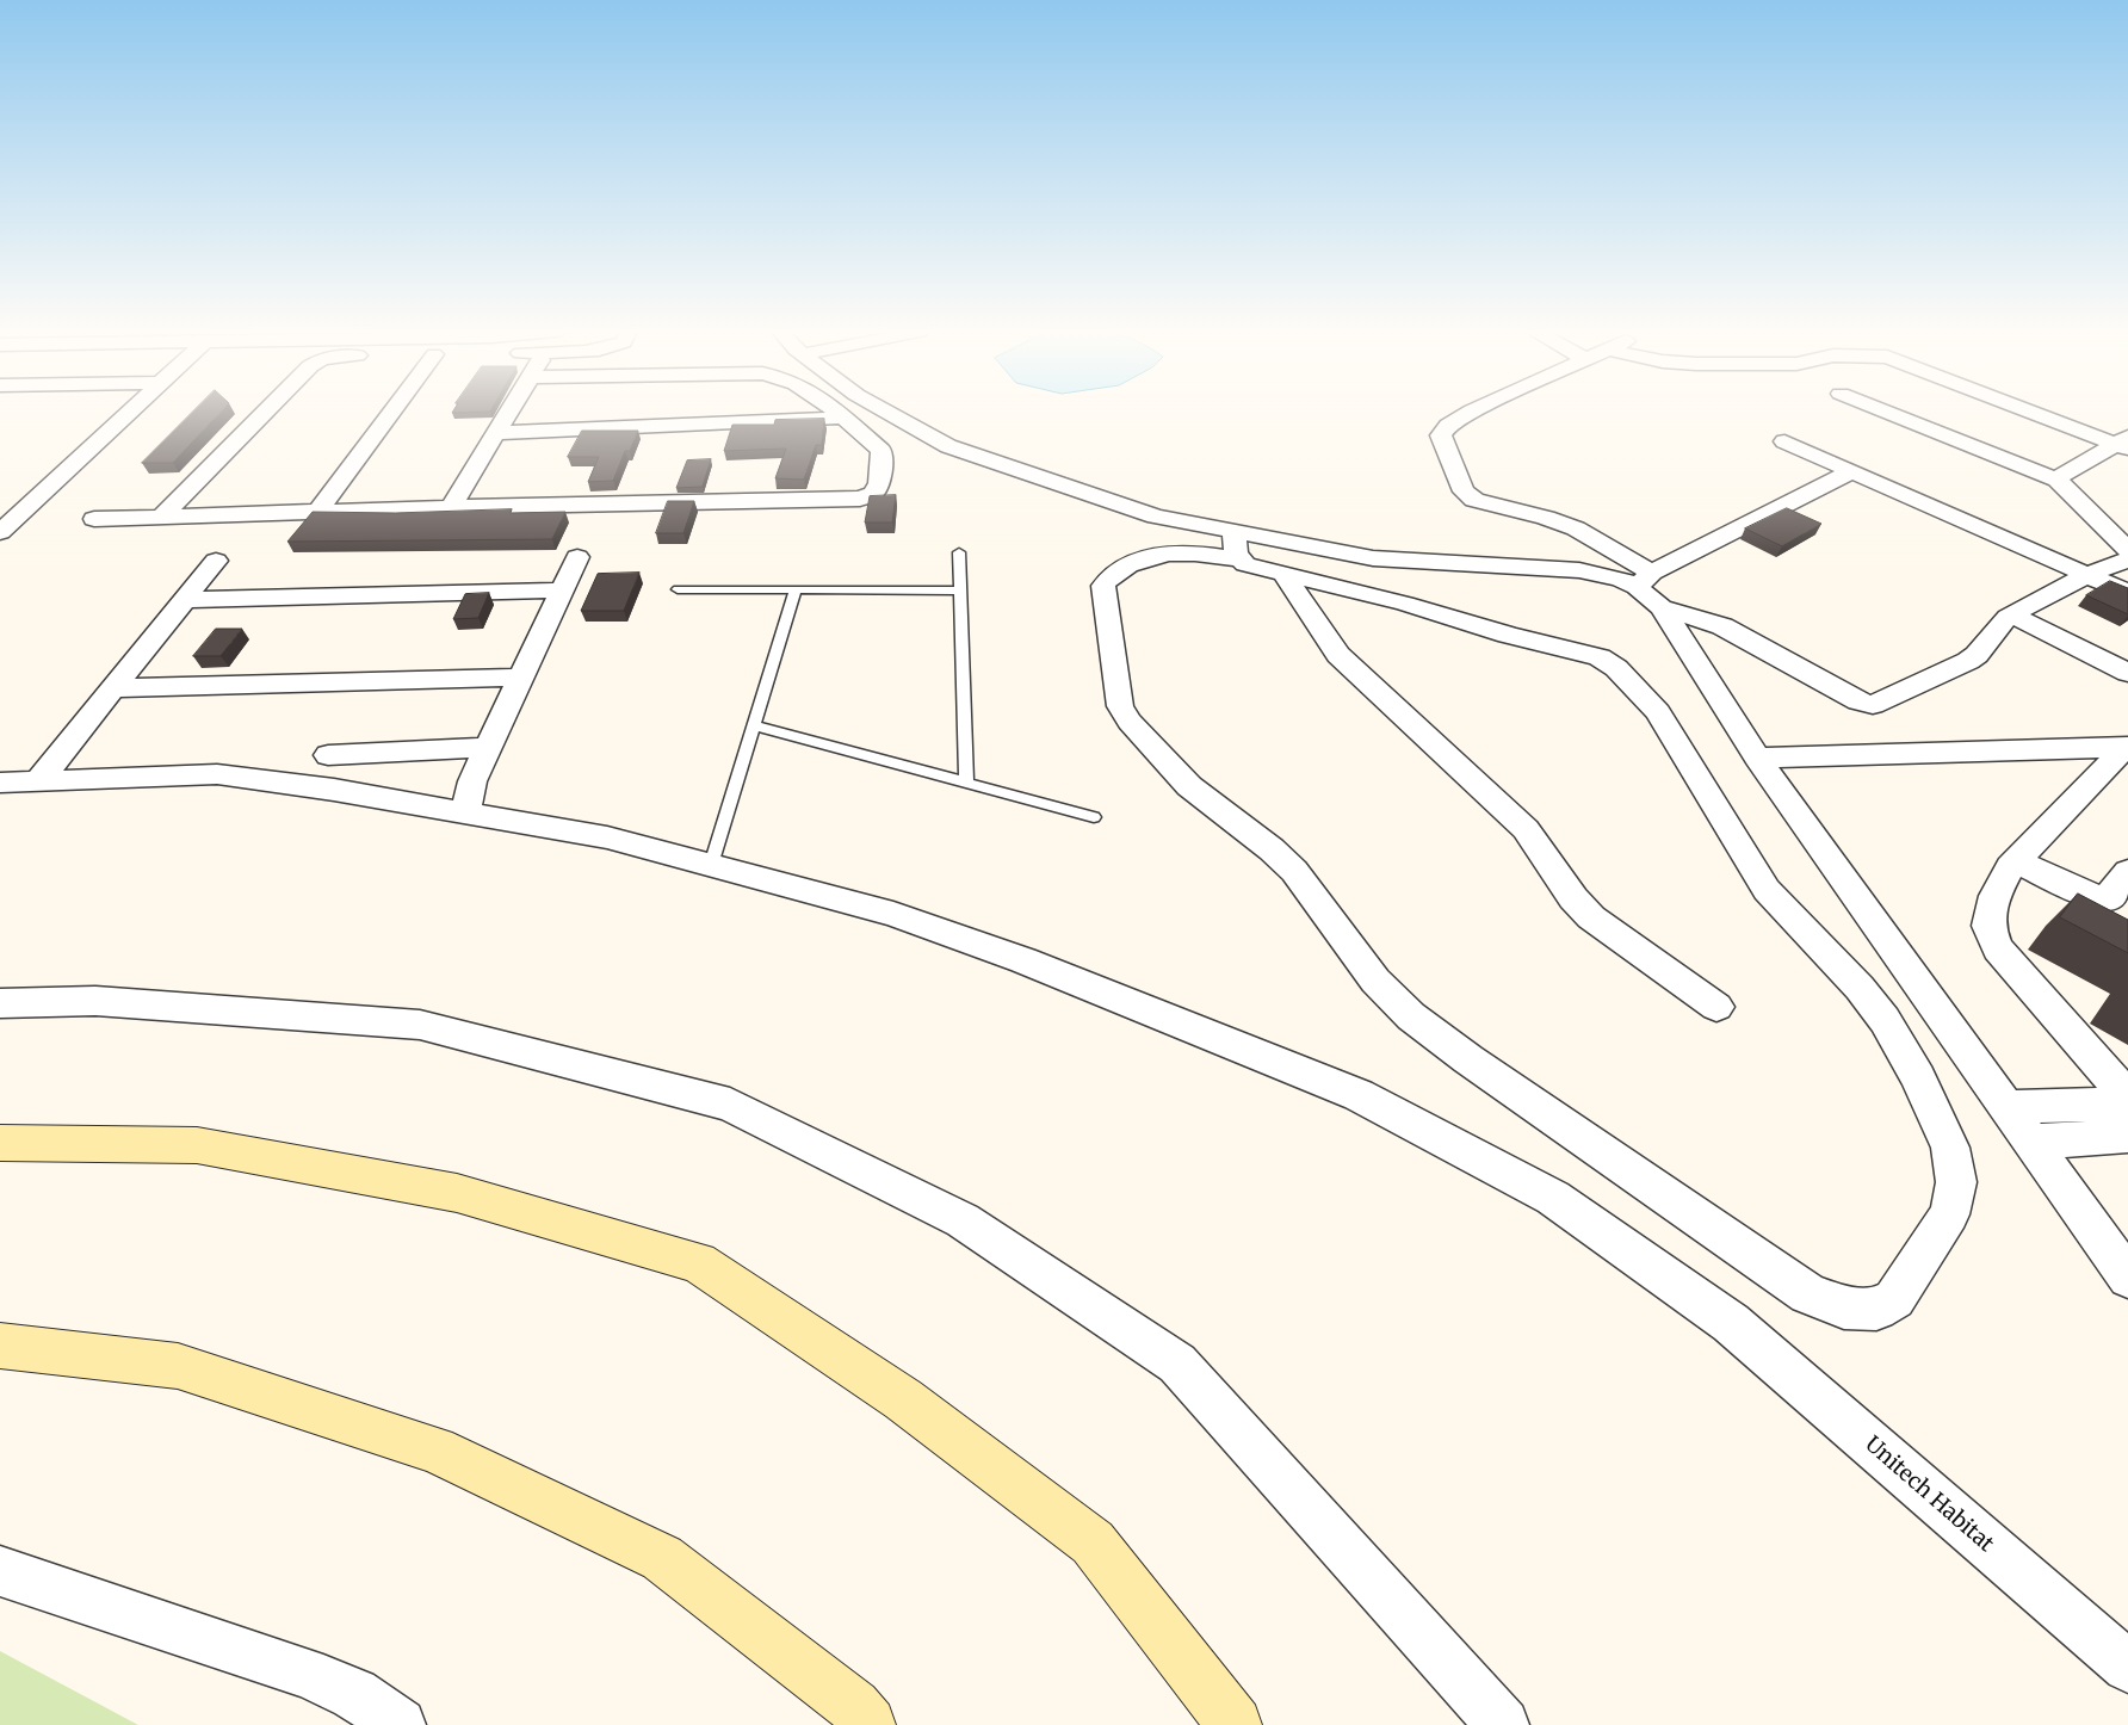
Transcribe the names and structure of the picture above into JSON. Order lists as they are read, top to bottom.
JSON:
{
  "streets": {
    "street": ["Unitech Habitat"]
  }
}
